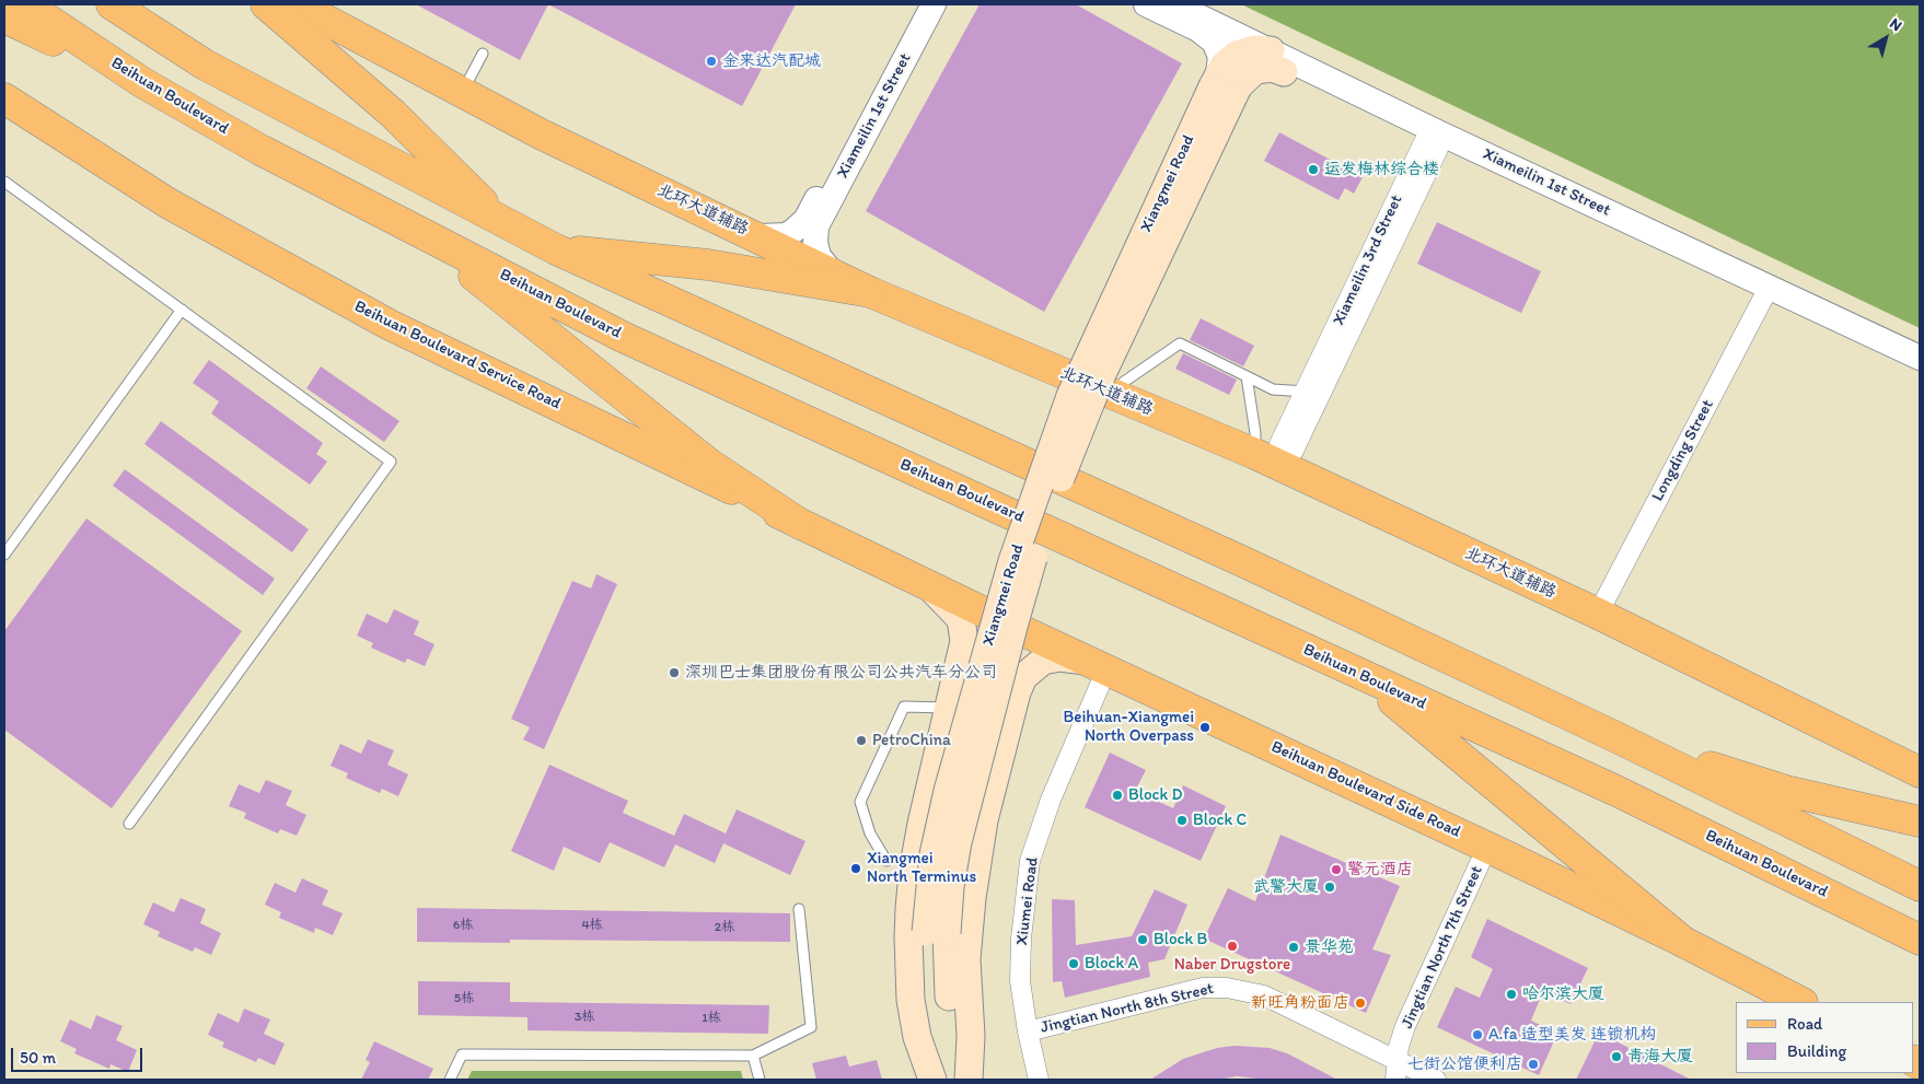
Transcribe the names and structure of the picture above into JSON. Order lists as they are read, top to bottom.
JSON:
{
  "streets": {
    "main road": [
      "Beihuan Boulevard",
      "Xiangmei Road",
      "北环大道辅路",
      "Beihuan Boulevard Service Road",
      "Beihuan Boulevard Side Road"
    ],
    "street": [
      "Xiameilin 1st Street",
      "Xiameilin 3rd Street",
      "Longding Street",
      "Xiumei Road",
      "Jingtian North 7th Street",
      "Jingtian North 8th Street"
    ]
  },
  "crossings": [
    ["Xiameilin 1st Street", "Xiangmei Road"],
    ["Xiameilin 1st Street", "Xiameilin 3rd Street"],
    ["Xiameilin 1st Street", "Longding Street"],
    ["北环大道辅路", "Xiameilin 3rd Street"],
    ["北环大道辅路", "Longding Street"],
    ["Beihuan Boulevard Service Road", "Beihuan Boulevard Side Road"],
    ["Beihuan Boulevard Side Road", "Xiumei Road"],
    ["Beihuan Boulevard Side Road", "Jingtian North 7th Street"],
    ["Xiumei Road", "Jingtian North 8th Street"],
    ["Jingtian North 7th Street", "Jingtian North 8th Street"]
  ],
  "places": [
    "金来达汽配城",
    "运发梅林综合楼",
    "深圳巴士集团股份有限公司公共汽车分公司",
    "Beihuan-Xiangmei North Overpass",
    "PetroChina",
    "Block D",
    "Block C",
    "Xiangmei North Terminus",
    "警元酒店",
    "武警大厦",
    "Block B",
    "Naber Drugstore",
    "景华苑",
    "Block A",
    "哈尔滨大厦",
    "新旺角粉面店",
    "A.fa 造型美发 连锁机构",
    "青海大厦",
    "七街公馆便利店"
  ],
  "house_numbers": [
    "6栋",
    "4栋",
    "2栋",
    "5栋",
    "3栋",
    "1栋"
  ],
  "legend": ["Road", "Building"],
  "scale_bar": "50 m",
  "north": "top right"
}
